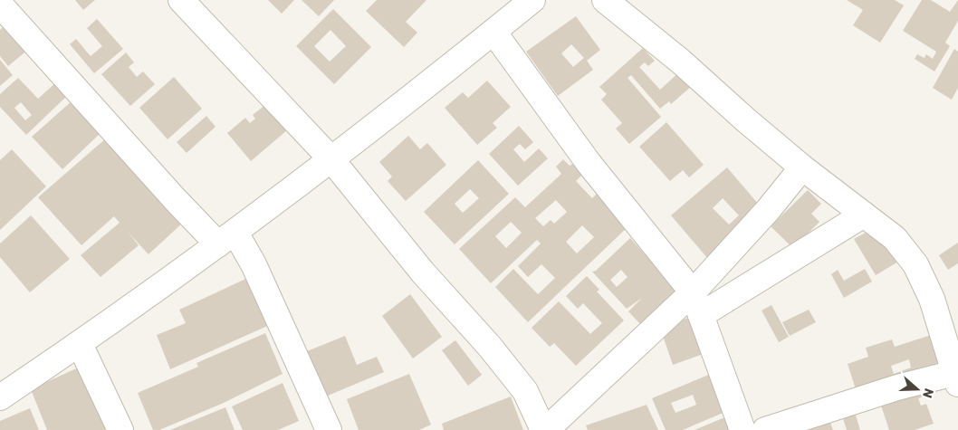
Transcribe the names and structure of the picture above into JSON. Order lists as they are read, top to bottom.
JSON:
{
  "north": "right"
}
